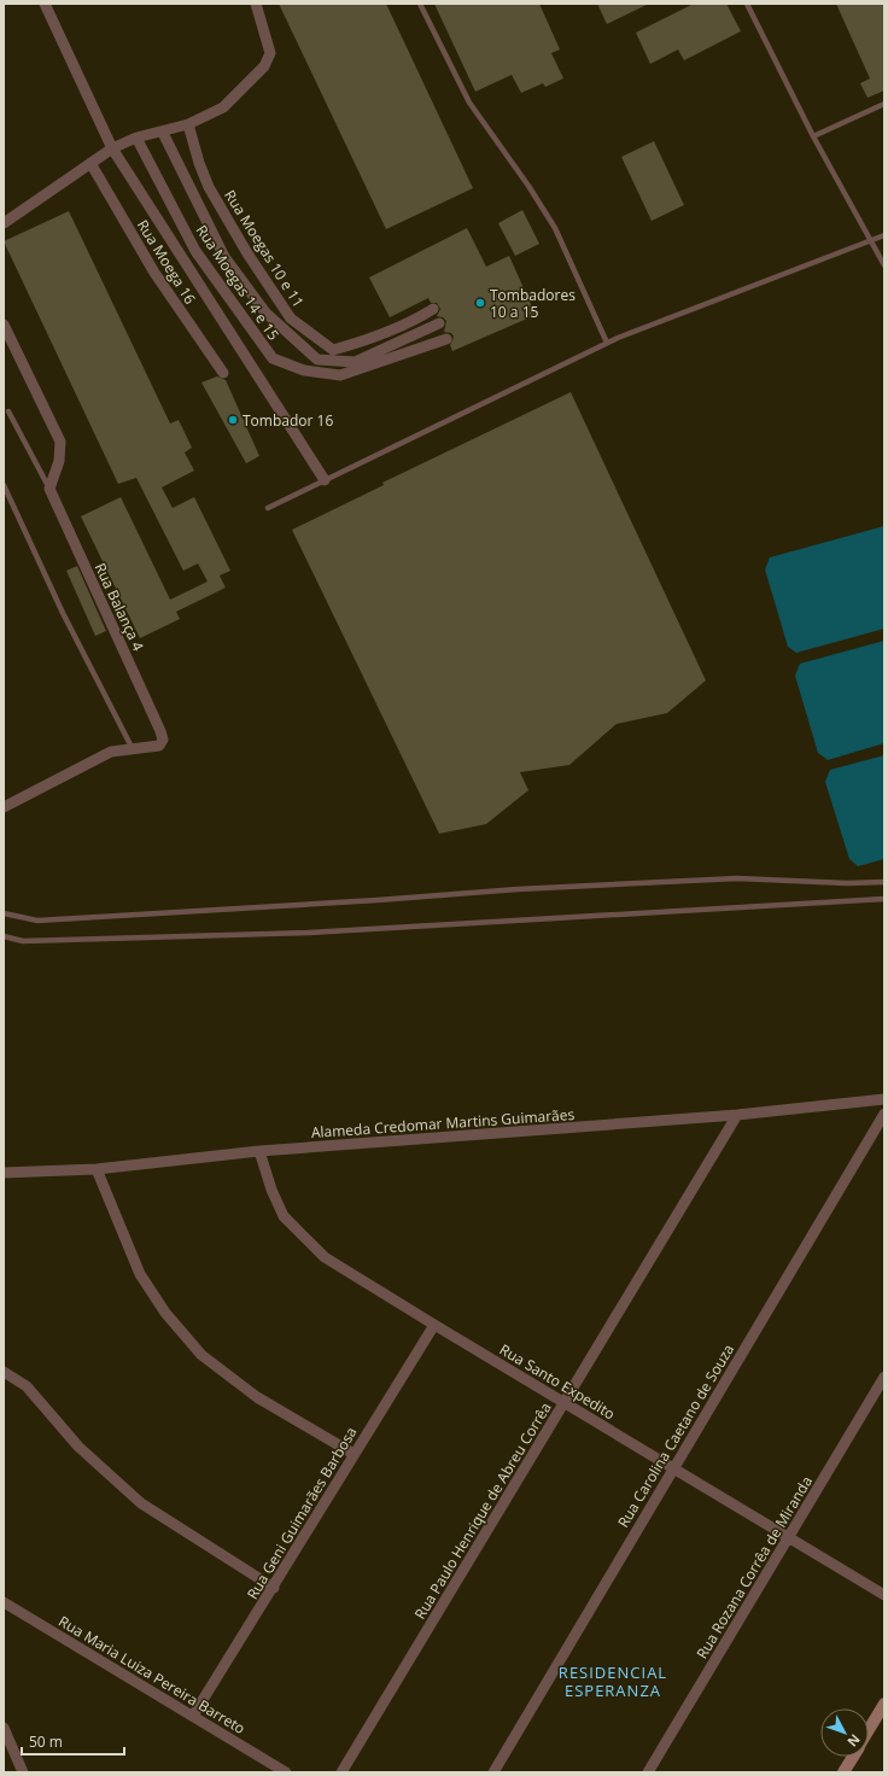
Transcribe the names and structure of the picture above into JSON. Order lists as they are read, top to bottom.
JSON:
{
  "streets": {
    "street": [
      "Rua Moegas 10 e 11",
      "Rua Moega 16",
      "Rua Moegas 14 e 15",
      "Rua Balança 4",
      "Alameda Credomar Martins Guimarães",
      "Rua Santo Expedito",
      "Rua Carolina Caetano de Souza",
      "Rua Paulo Henrique de Abreu Corrêa",
      "Rua Geni Guimarães Barbosa",
      "Rua Rozana Corrêa de Miranda",
      "Rua Maria Luiza Pereira Barreto"
    ]
  },
  "crossings": [
    ["Alameda Credomar Martins Guimarães", "Rua Santo Expedito"],
    ["Alameda Credomar Martins Guimarães", "Rua Paulo Henrique de Abreu Corrêa"],
    ["Rua Santo Expedito", "Rua Carolina Caetano de Souza"],
    ["Rua Santo Expedito", "Rua Paulo Henrique de Abreu Corrêa"],
    ["Rua Santo Expedito", "Rua Geni Guimarães Barbosa"],
    ["Rua Santo Expedito", "Rua Rozana Corrêa de Miranda"],
    ["Rua Geni Guimarães Barbosa", "Rua Maria Luiza Pereira Barreto"]
  ],
  "districts": ["RESIDENCIAL ESPERANZA"],
  "places": ["Tombadores 10 a 15", "Tombador 16"],
  "scale_bar": "50 m",
  "north": "bottom right"
}
